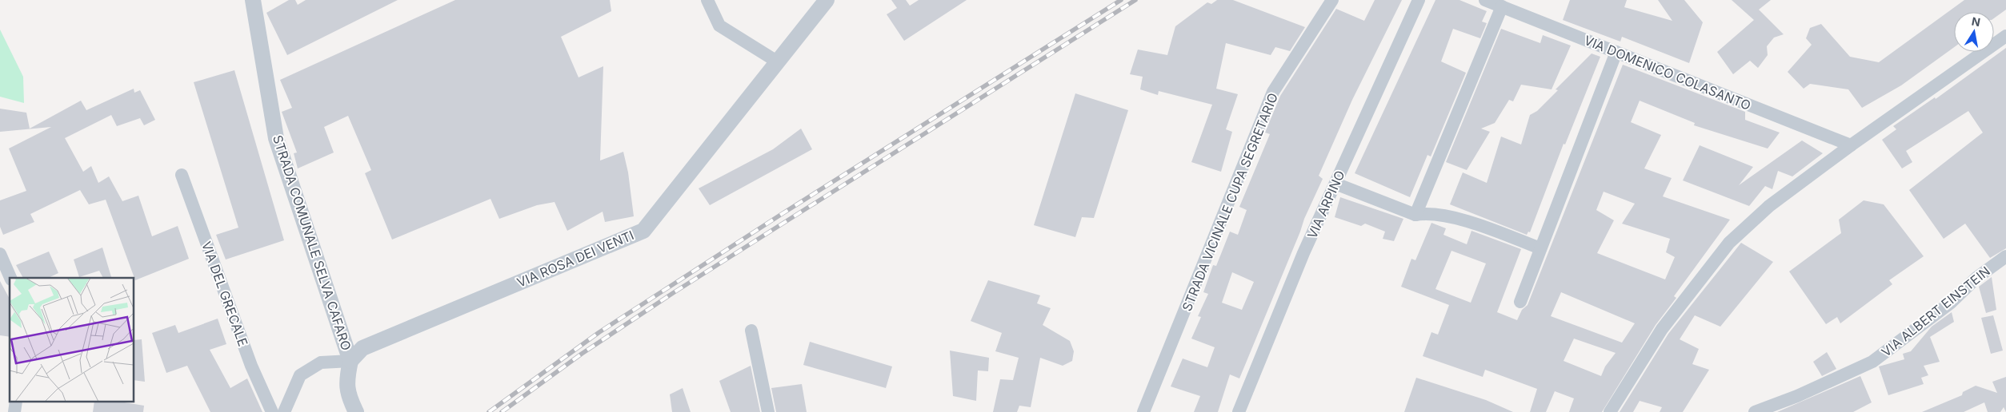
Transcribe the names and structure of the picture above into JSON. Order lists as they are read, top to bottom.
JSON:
{
  "streets": {
    "street": [
      "VIA DOMENICO COLASANTO",
      "STRADA VICINALE CUPA SEGRETARIO",
      "VIA ARPINO",
      "STRADA COMUNALE SELVA CAFARO",
      "VIA ROSA DEI VENTI",
      "VIA DEL GRECALE",
      "VIA ALBERT EINSTEIN"
    ]
  },
  "crossings": [
    ["STRADA COMUNALE SELVA CAFARO", "VIA ROSA DEI VENTI"]
  ],
  "north": "top"
}
